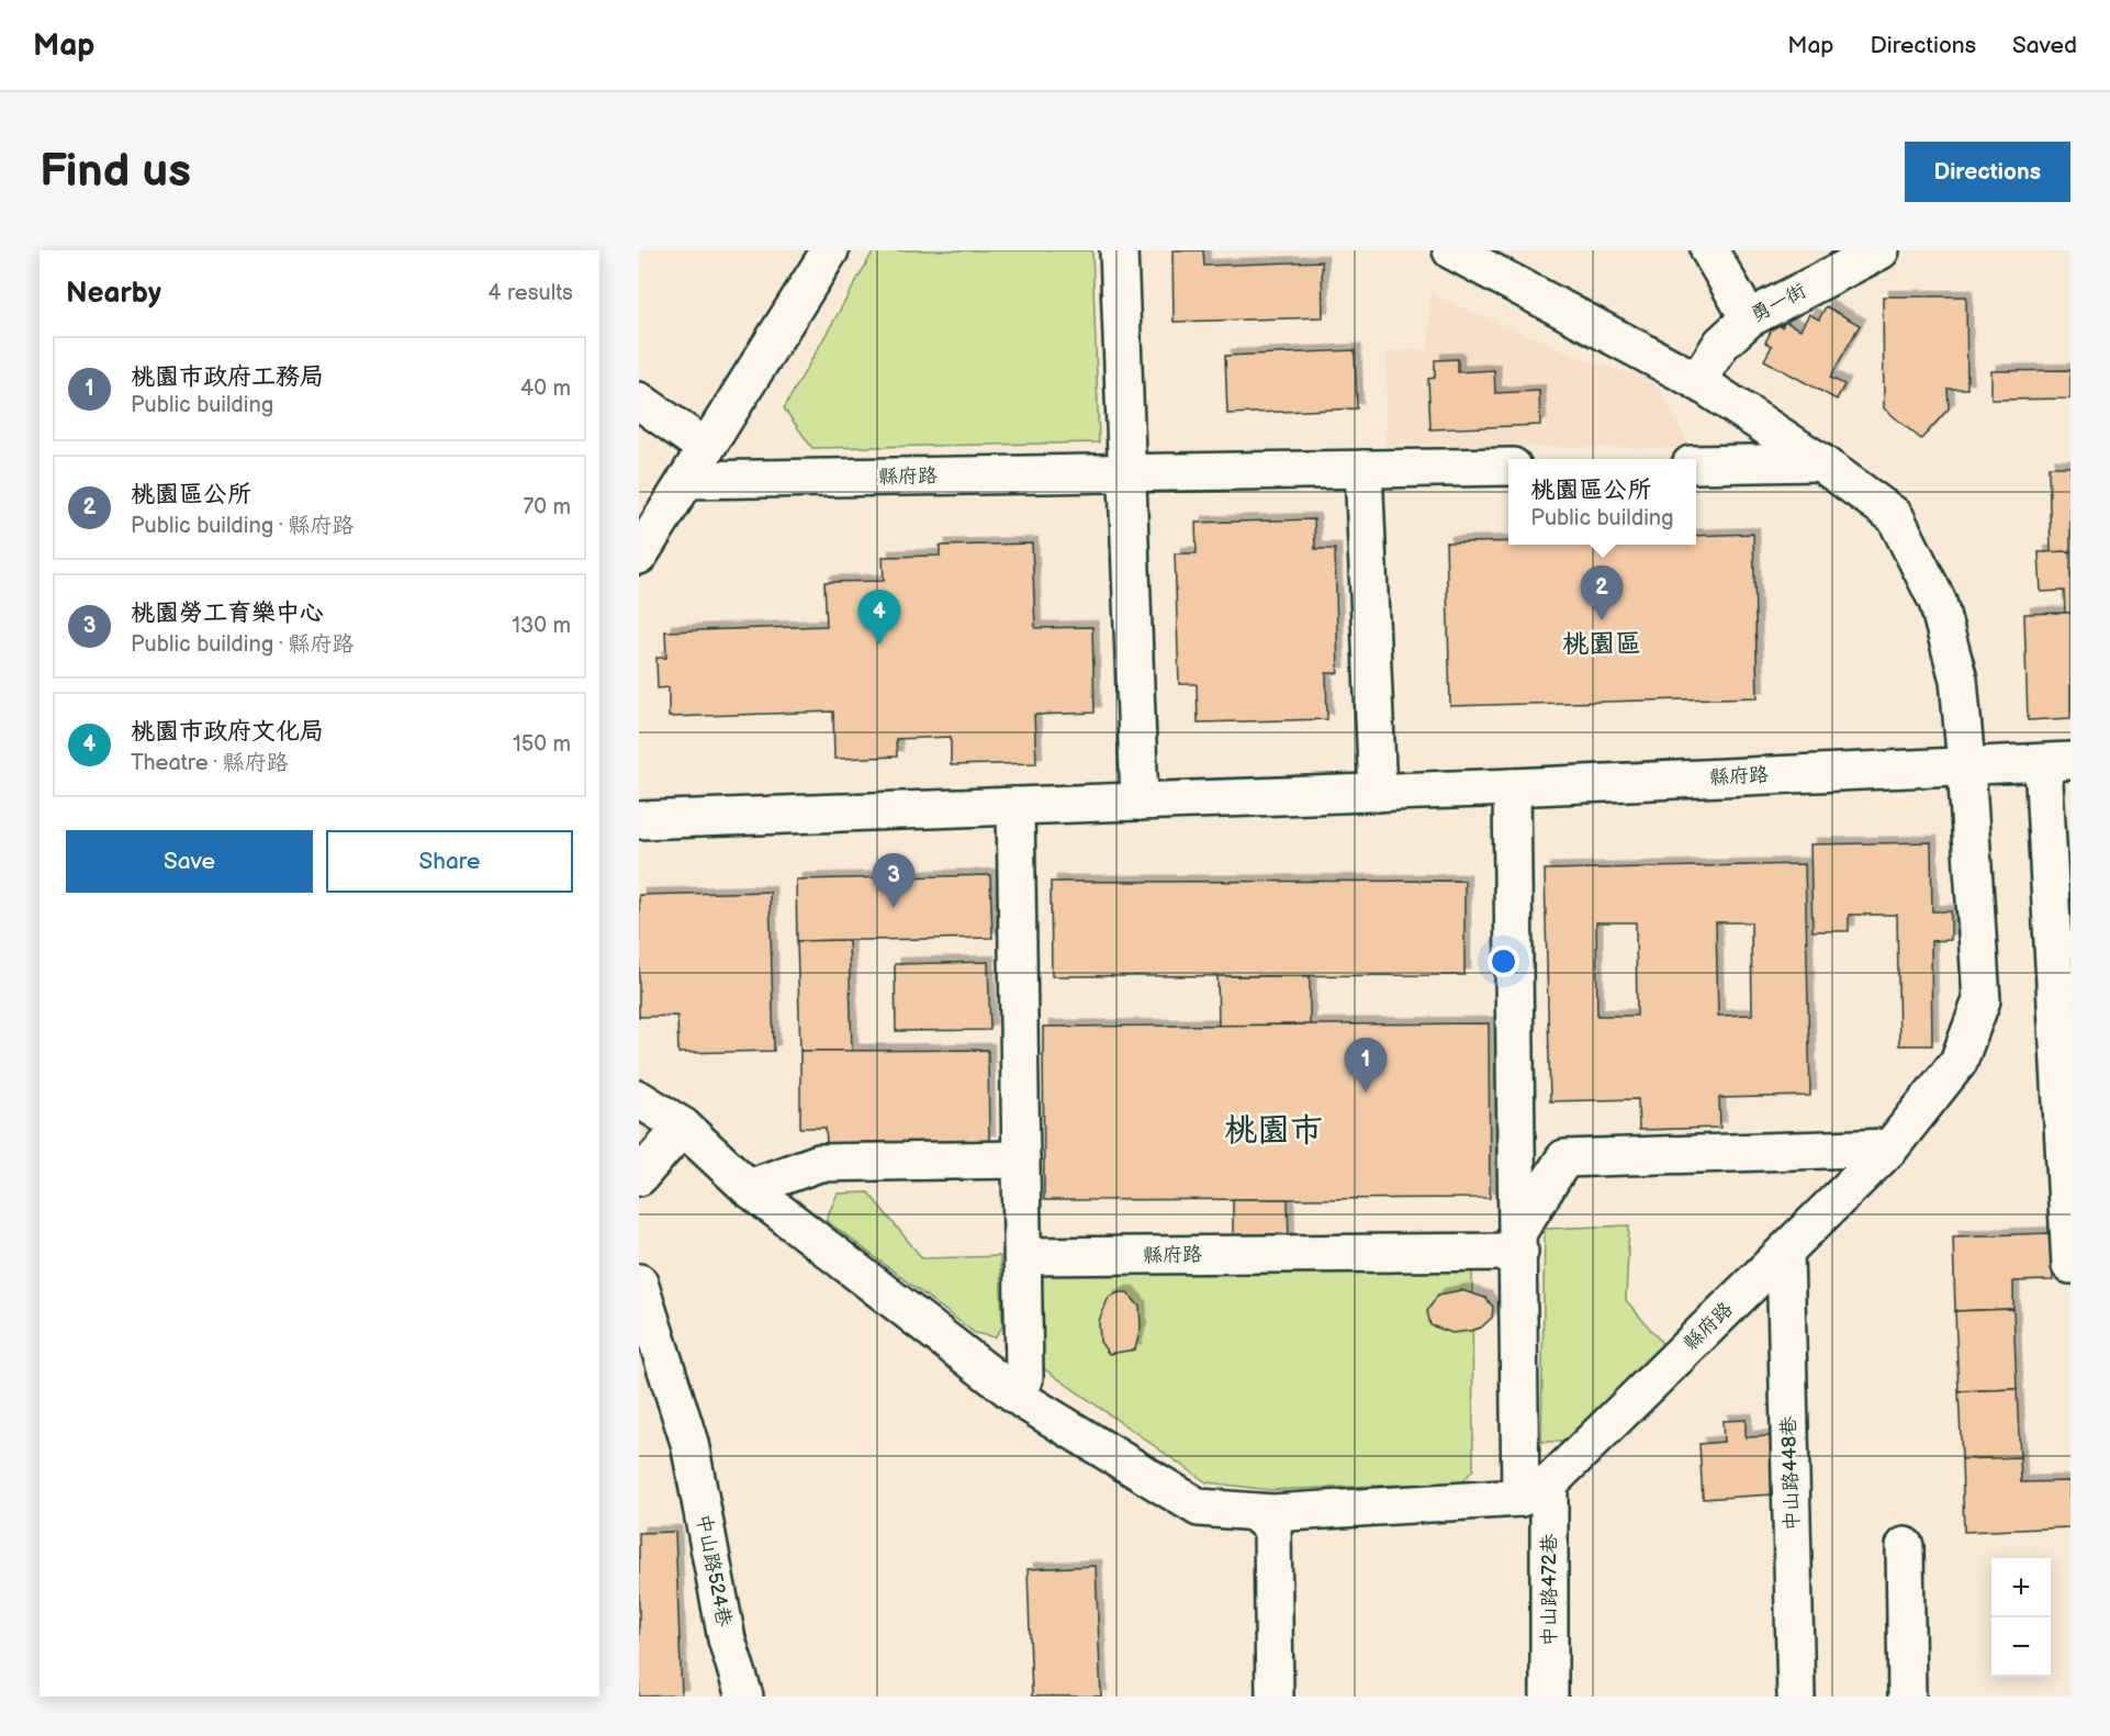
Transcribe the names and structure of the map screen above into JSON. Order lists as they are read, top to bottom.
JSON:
{
  "streets": {
    "street": [
      "勇一街",
      "縣府路",
      "中山路448巷",
      "中山路524巷",
      "中山路472巷"
    ]
  },
  "crossings": [
    ["勇一街", "縣府路"],
    ["縣府路", "中山路448巷"],
    ["縣府路", "中山路472巷"]
  ],
  "districts": ["桃園區", "桃園市"],
  "page": {
    "header": "Map",
    "nav": ["Map", "Directions", "Saved"],
    "buttons": [
      "Directions",
      ["Save", "Share"]
    ],
    "title": "Find us",
    "heading": ["Nearby", "4 results"],
    "list": [
      {
        "mark": "1",
        "name": "桃園市政府工務局",
        "note": "Public building",
        "value": "40 m"
      },
      {
        "mark": "2",
        "name": "桃園區公所",
        "note": "Public building · 縣府路",
        "value": "70 m"
      },
      {
        "mark": "3",
        "name": "桃園勞工育樂中心",
        "note": "Public building · 縣府路",
        "value": "130 m"
      },
      {
        "mark": "4",
        "name": "桃園市政府文化局",
        "note": "Theatre · 縣府路",
        "value": "150 m"
      }
    ],
    "popup": ["桃園區公所", "Public building"],
    "pins": [
      "2",
      "4",
      "3",
      "1"
    ],
    "map_buttons": ["+", "−"]
  }
}
